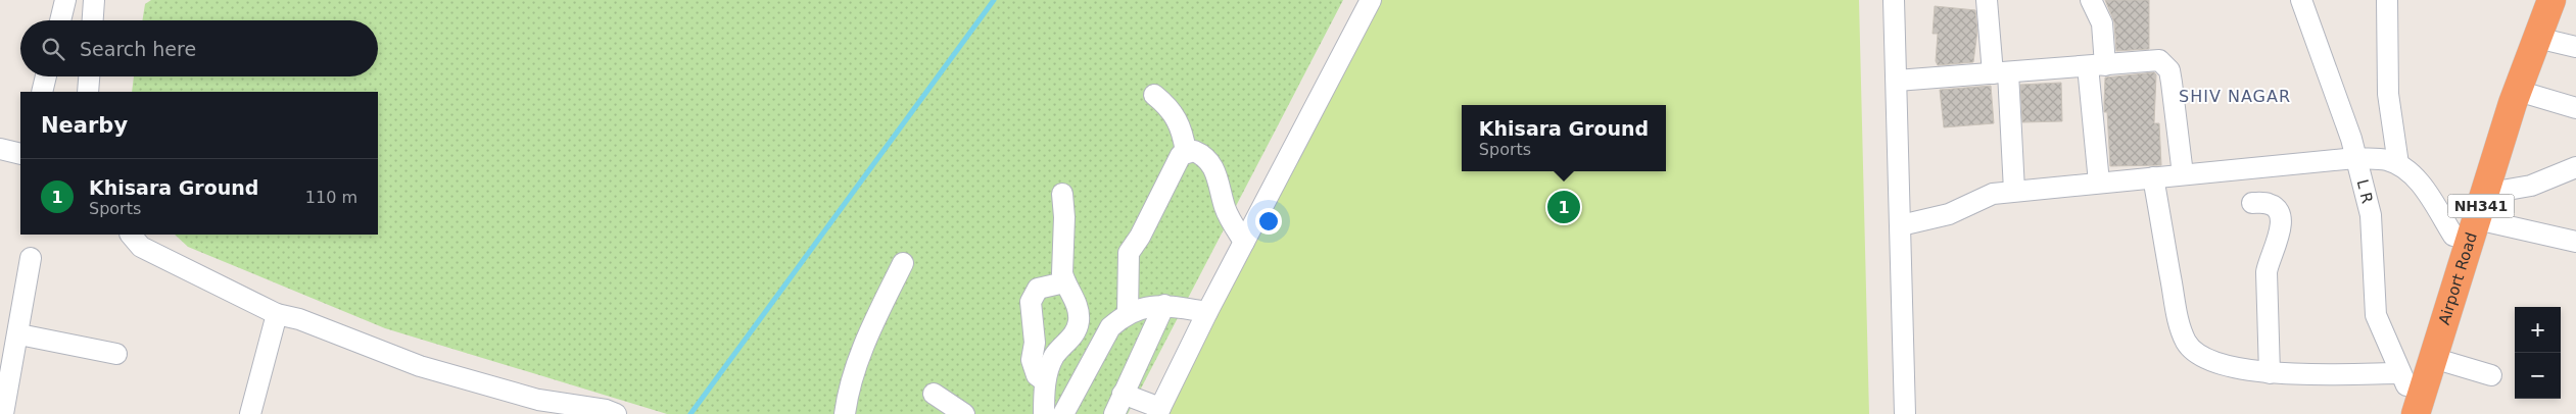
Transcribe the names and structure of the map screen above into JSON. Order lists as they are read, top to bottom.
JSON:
{
  "streets": {
    "highway": ["NH341", "Airport Road"],
    "street": ["L R"]
  },
  "crossings": [
    ["L R", "Airport Road"]
  ],
  "districts": ["SHIV NAGAR"],
  "page": {
    "search": "Search here",
    "heading": "Nearby",
    "popup": ["Khisara Ground", "Sports"],
    "list": [
      {
        "mark": "1",
        "name": "Khisara Ground",
        "note": "Sports",
        "value": "110 m"
      }
    ],
    "pins": "1",
    "map_buttons": ["+", "−"]
  }
}
